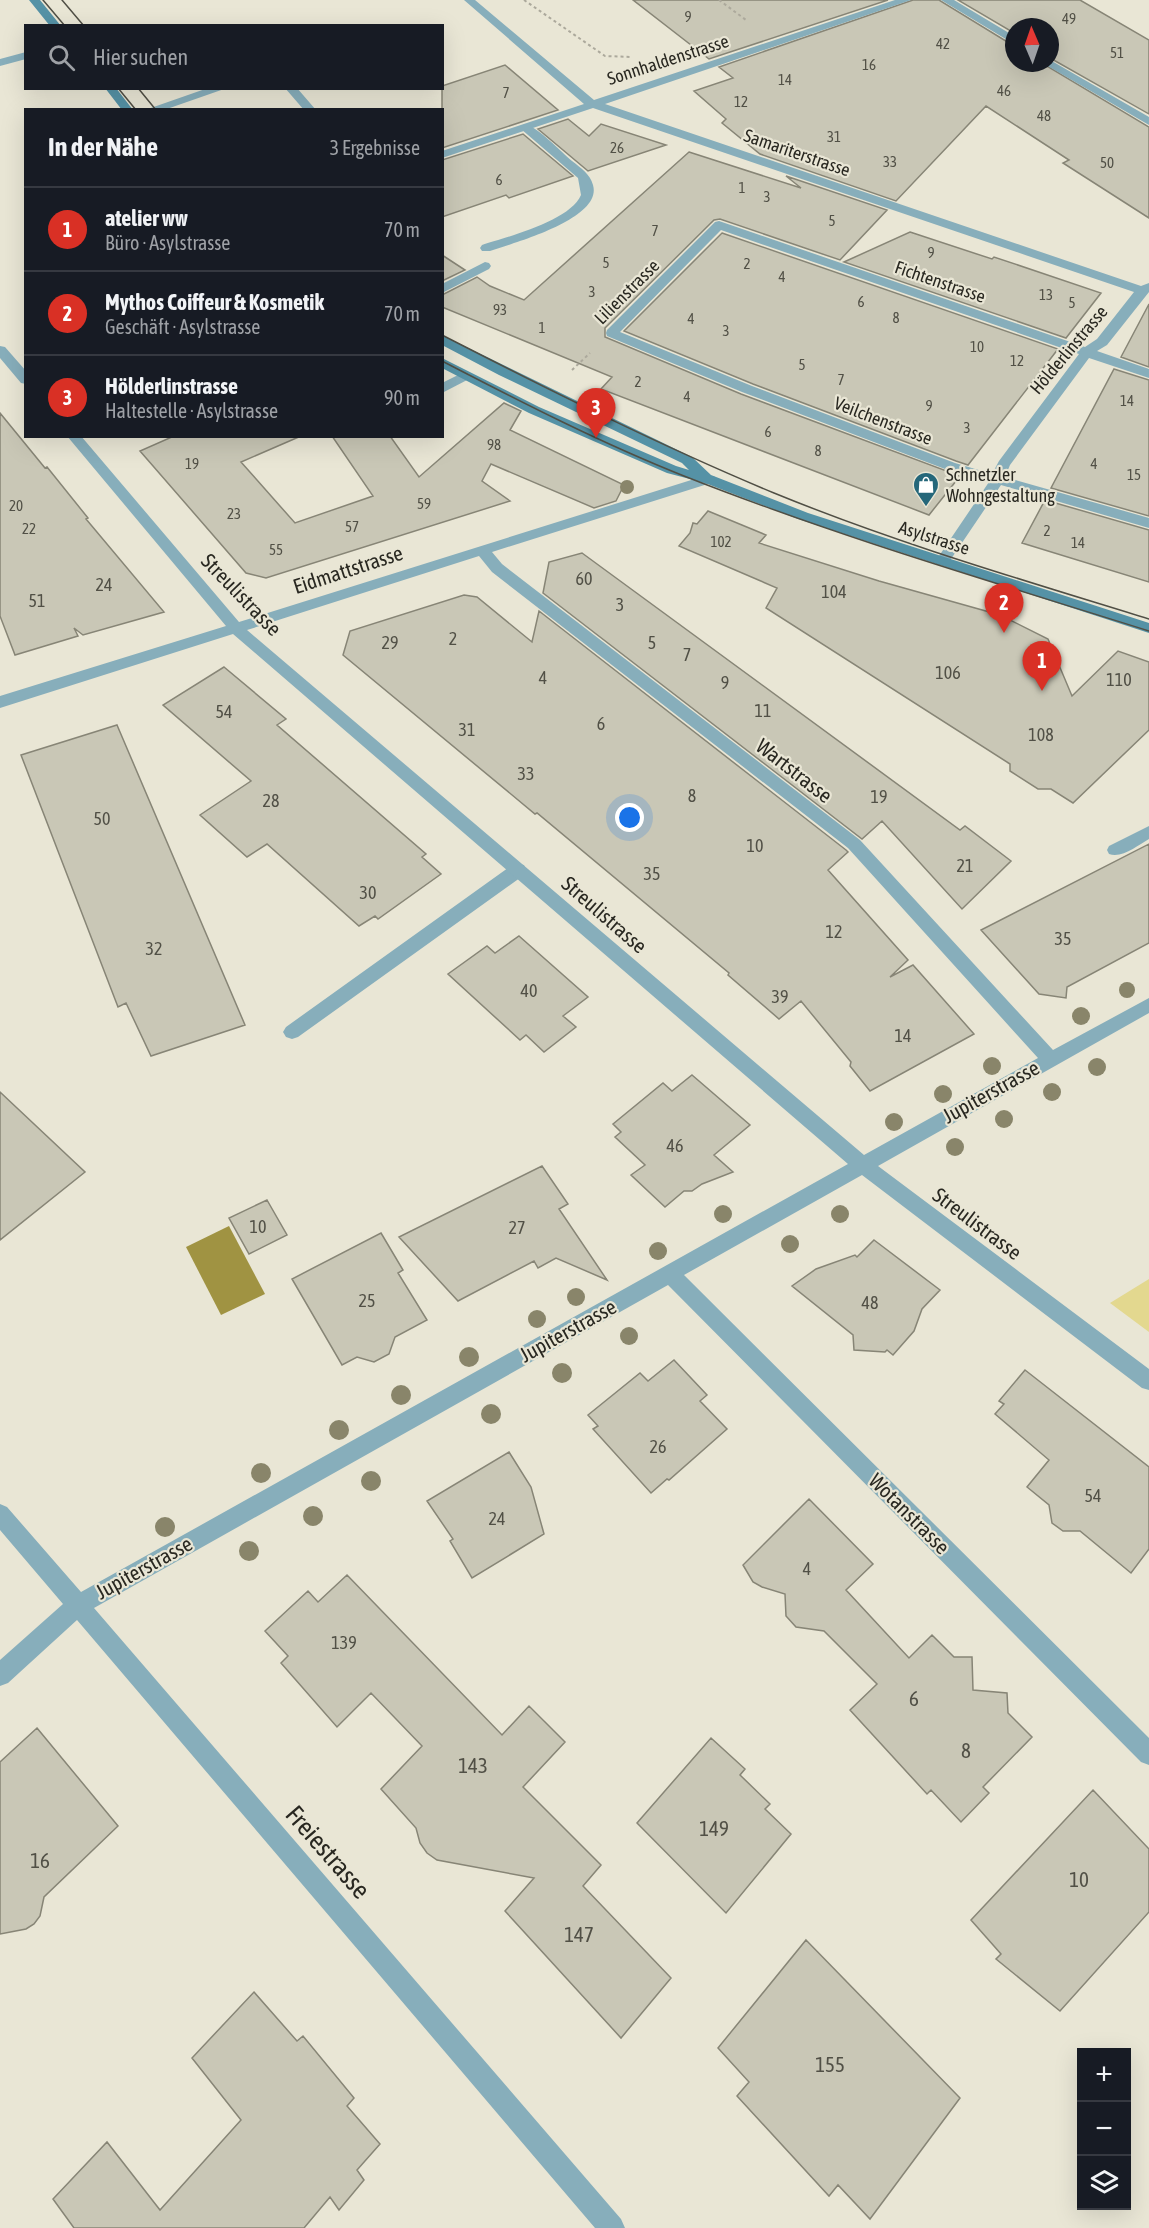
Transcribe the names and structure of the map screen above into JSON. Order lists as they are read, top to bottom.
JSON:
{
  "streets": {
    "main road": ["Asylstrasse"],
    "street": [
      "Sonnhaldenstrasse",
      "Samariterstrasse",
      "Fichtenstrasse",
      "Lilienstrasse",
      "Hölderlinstrasse",
      "Veilchenstrasse",
      "Eidmattstrasse",
      "Streulistrasse",
      "Wartstrasse",
      "Jupiterstrasse",
      "Wotanstrasse",
      "Freiestrasse"
    ]
  },
  "crossings": [
    ["Sonnhaldenstrasse", "Samariterstrasse"],
    ["Samariterstrasse", "Hölderlinstrasse"],
    ["Fichtenstrasse", "Lilienstrasse"],
    ["Fichtenstrasse", "Hölderlinstrasse"],
    ["Lilienstrasse", "Veilchenstrasse"],
    ["Hölderlinstrasse", "Veilchenstrasse"],
    ["Hölderlinstrasse", "Asylstrasse"],
    ["Asylstrasse", "Eidmattstrasse"],
    ["Eidmattstrasse", "Streulistrasse"],
    ["Eidmattstrasse", "Wartstrasse"],
    ["Streulistrasse", "Jupiterstrasse"],
    ["Wartstrasse", "Jupiterstrasse"],
    ["Jupiterstrasse", "Wotanstrasse"],
    ["Jupiterstrasse", "Freiestrasse"]
  ],
  "places": {
    "shop": ["Schnetzler Wohngestaltung"]
  },
  "house_numbers": [
    "9",
    "49",
    "42",
    "51",
    "16",
    "14",
    "46",
    "7",
    "12",
    "48",
    "31",
    "26",
    "33",
    "50",
    "6",
    "1",
    "3",
    "5",
    "7",
    "9",
    "5",
    "2",
    "4",
    "3",
    "13",
    "6",
    "5",
    "93",
    "8",
    "4",
    "1",
    "3",
    "10",
    "12",
    "5",
    "7",
    "2",
    "4",
    "14",
    "9",
    "3",
    "6",
    "98",
    "8",
    "19",
    "4",
    "15",
    "59",
    "20",
    "23",
    "57",
    "22",
    "2",
    "102",
    "14",
    "55",
    "60",
    "24",
    "104",
    "51",
    "3",
    "2",
    "29",
    "5",
    "7",
    "106",
    "4",
    "110",
    "9",
    "11",
    "54",
    "6",
    "31",
    "108",
    "33",
    "8",
    "19",
    "28",
    "50",
    "10",
    "21",
    "35",
    "30",
    "12",
    "35",
    "32",
    "40",
    "39",
    "14",
    "46",
    "10",
    "27",
    "25",
    "48",
    "26",
    "54",
    "24",
    "4",
    "139",
    "6",
    "8",
    "143",
    "149",
    "16",
    "10",
    "147",
    "155"
  ],
  "north": "top",
  "page": {
    "search": "Hier suchen",
    "heading": ["In der Nähe", "3 Ergebnisse"],
    "list": [
      {
        "mark": "1",
        "name": "atelier ww",
        "note": "Büro · Asylstrasse",
        "value": "70 m"
      },
      {
        "mark": "2",
        "name": "Mythos Coiffeur & Kosmetik",
        "note": "Geschäft · Asylstrasse",
        "value": "70 m"
      },
      {
        "mark": "3",
        "name": "Hölderlinstrasse",
        "note": "Haltestelle · Asylstrasse",
        "value": "90 m"
      }
    ],
    "pins": ["3", "2", "1"],
    "map_buttons": ["+", "−"]
  }
}
